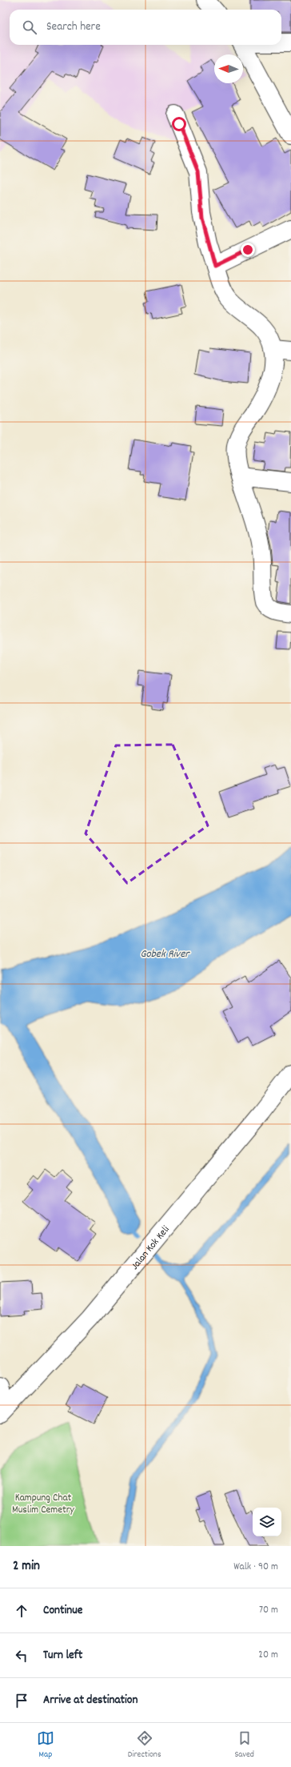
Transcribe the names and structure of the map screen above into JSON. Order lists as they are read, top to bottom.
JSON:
{
  "streets": {
    "street": ["Jalan Kok Keli"]
  },
  "water": ["Gobek River"],
  "parks": ["Kampung Chat Muslim Cemetry"],
  "north": "left",
  "page": {
    "search": "Search here",
    "heading": ["2 min", "Walk · 90 m"],
    "list": [
      ["Continue", "70 m"],
      ["Turn left", "20 m"],
      "Arrive at destination"
    ],
    "nav": ["Map", "Directions", "Saved"]
  }
}
